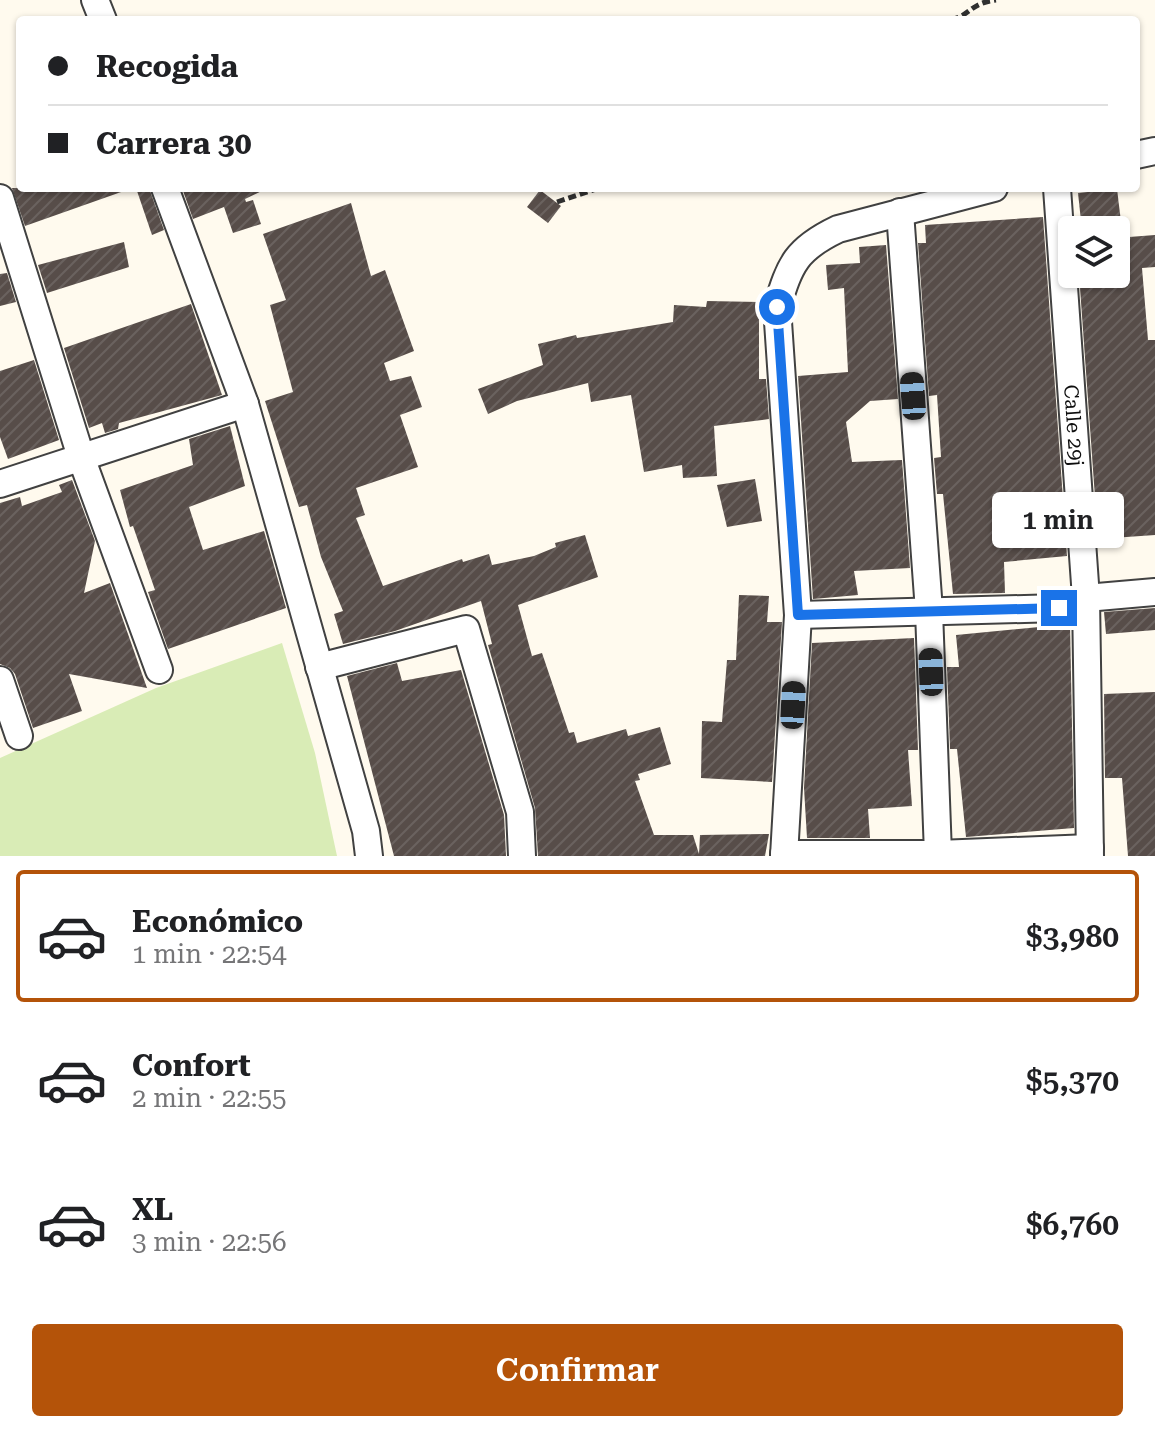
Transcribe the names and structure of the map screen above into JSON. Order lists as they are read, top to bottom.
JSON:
{
  "streets": {
    "street": ["Calle 29j"]
  },
  "page": {
    "banner": ["Recogida", "Carrera 30"],
    "bubble": "1 min",
    "list": [
      {
        "name": "Económico",
        "note": "1 min · 22:54",
        "value": "$3,980"
      },
      {
        "name": "Confort",
        "note": "2 min · 22:55",
        "value": "$5,370"
      },
      {
        "name": "XL",
        "note": "3 min · 22:56",
        "value": "$6,760"
      }
    ],
    "buttons": "Confirmar"
  }
}
